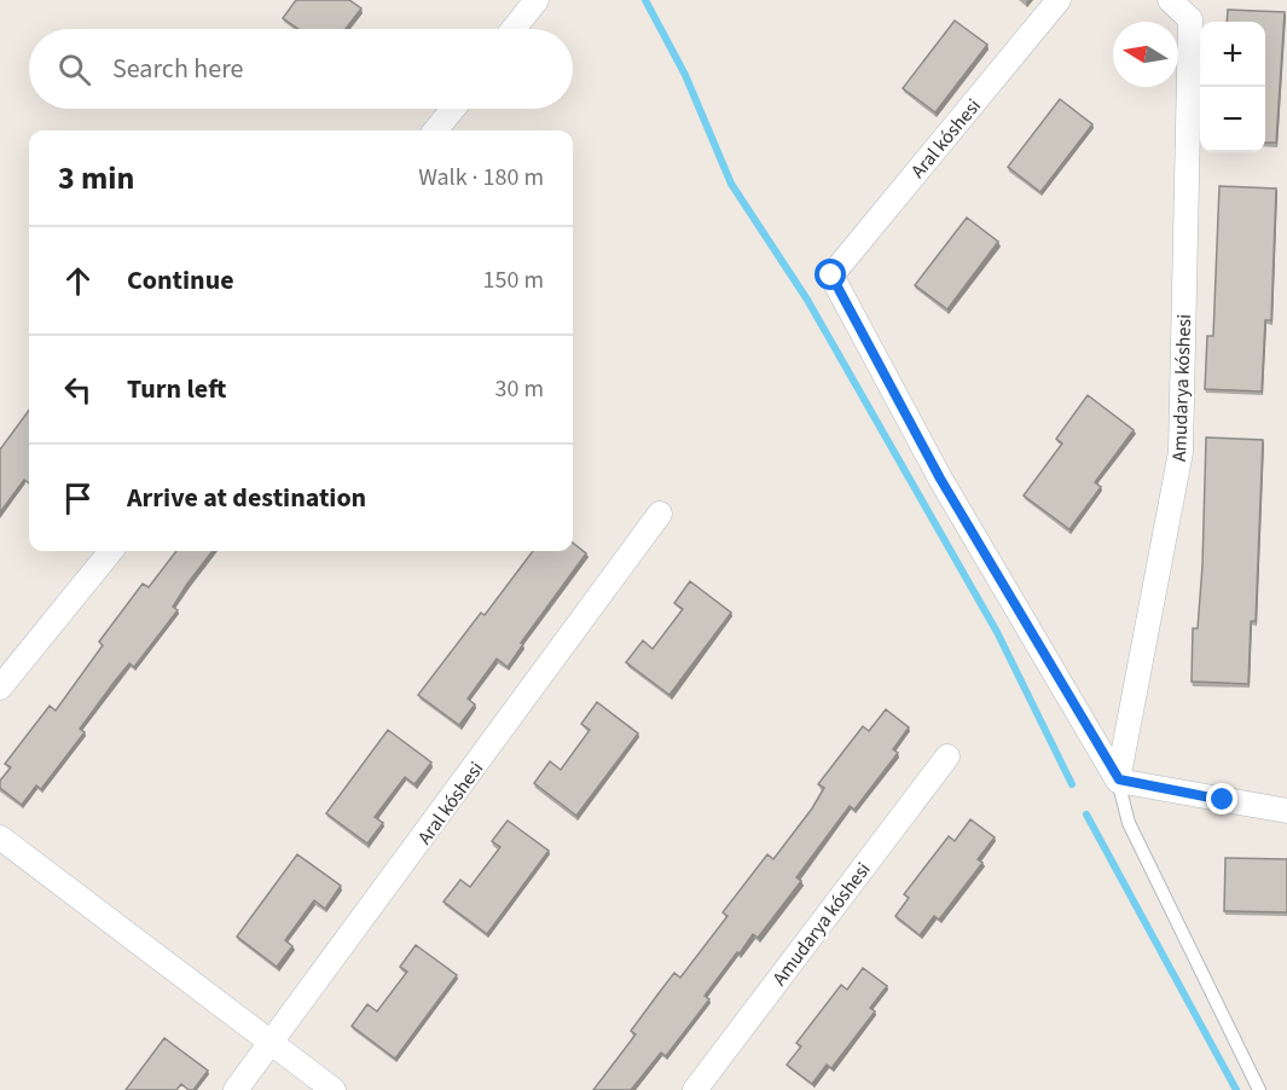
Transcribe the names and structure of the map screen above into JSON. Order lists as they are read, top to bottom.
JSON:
{
  "streets": {
    "street": ["Aral kóshesi", "Amudarya kóshesi"]
  },
  "crossings": [
    ["Aral kóshesi", "Amudarya kóshesi"]
  ],
  "north": "left",
  "page": {
    "map_buttons": ["+", "−"],
    "search": "Search here",
    "heading": ["3 min", "Walk · 180 m"],
    "list": [
      ["Continue", "150 m"],
      ["Turn left", "30 m"],
      "Arrive at destination"
    ]
  }
}
